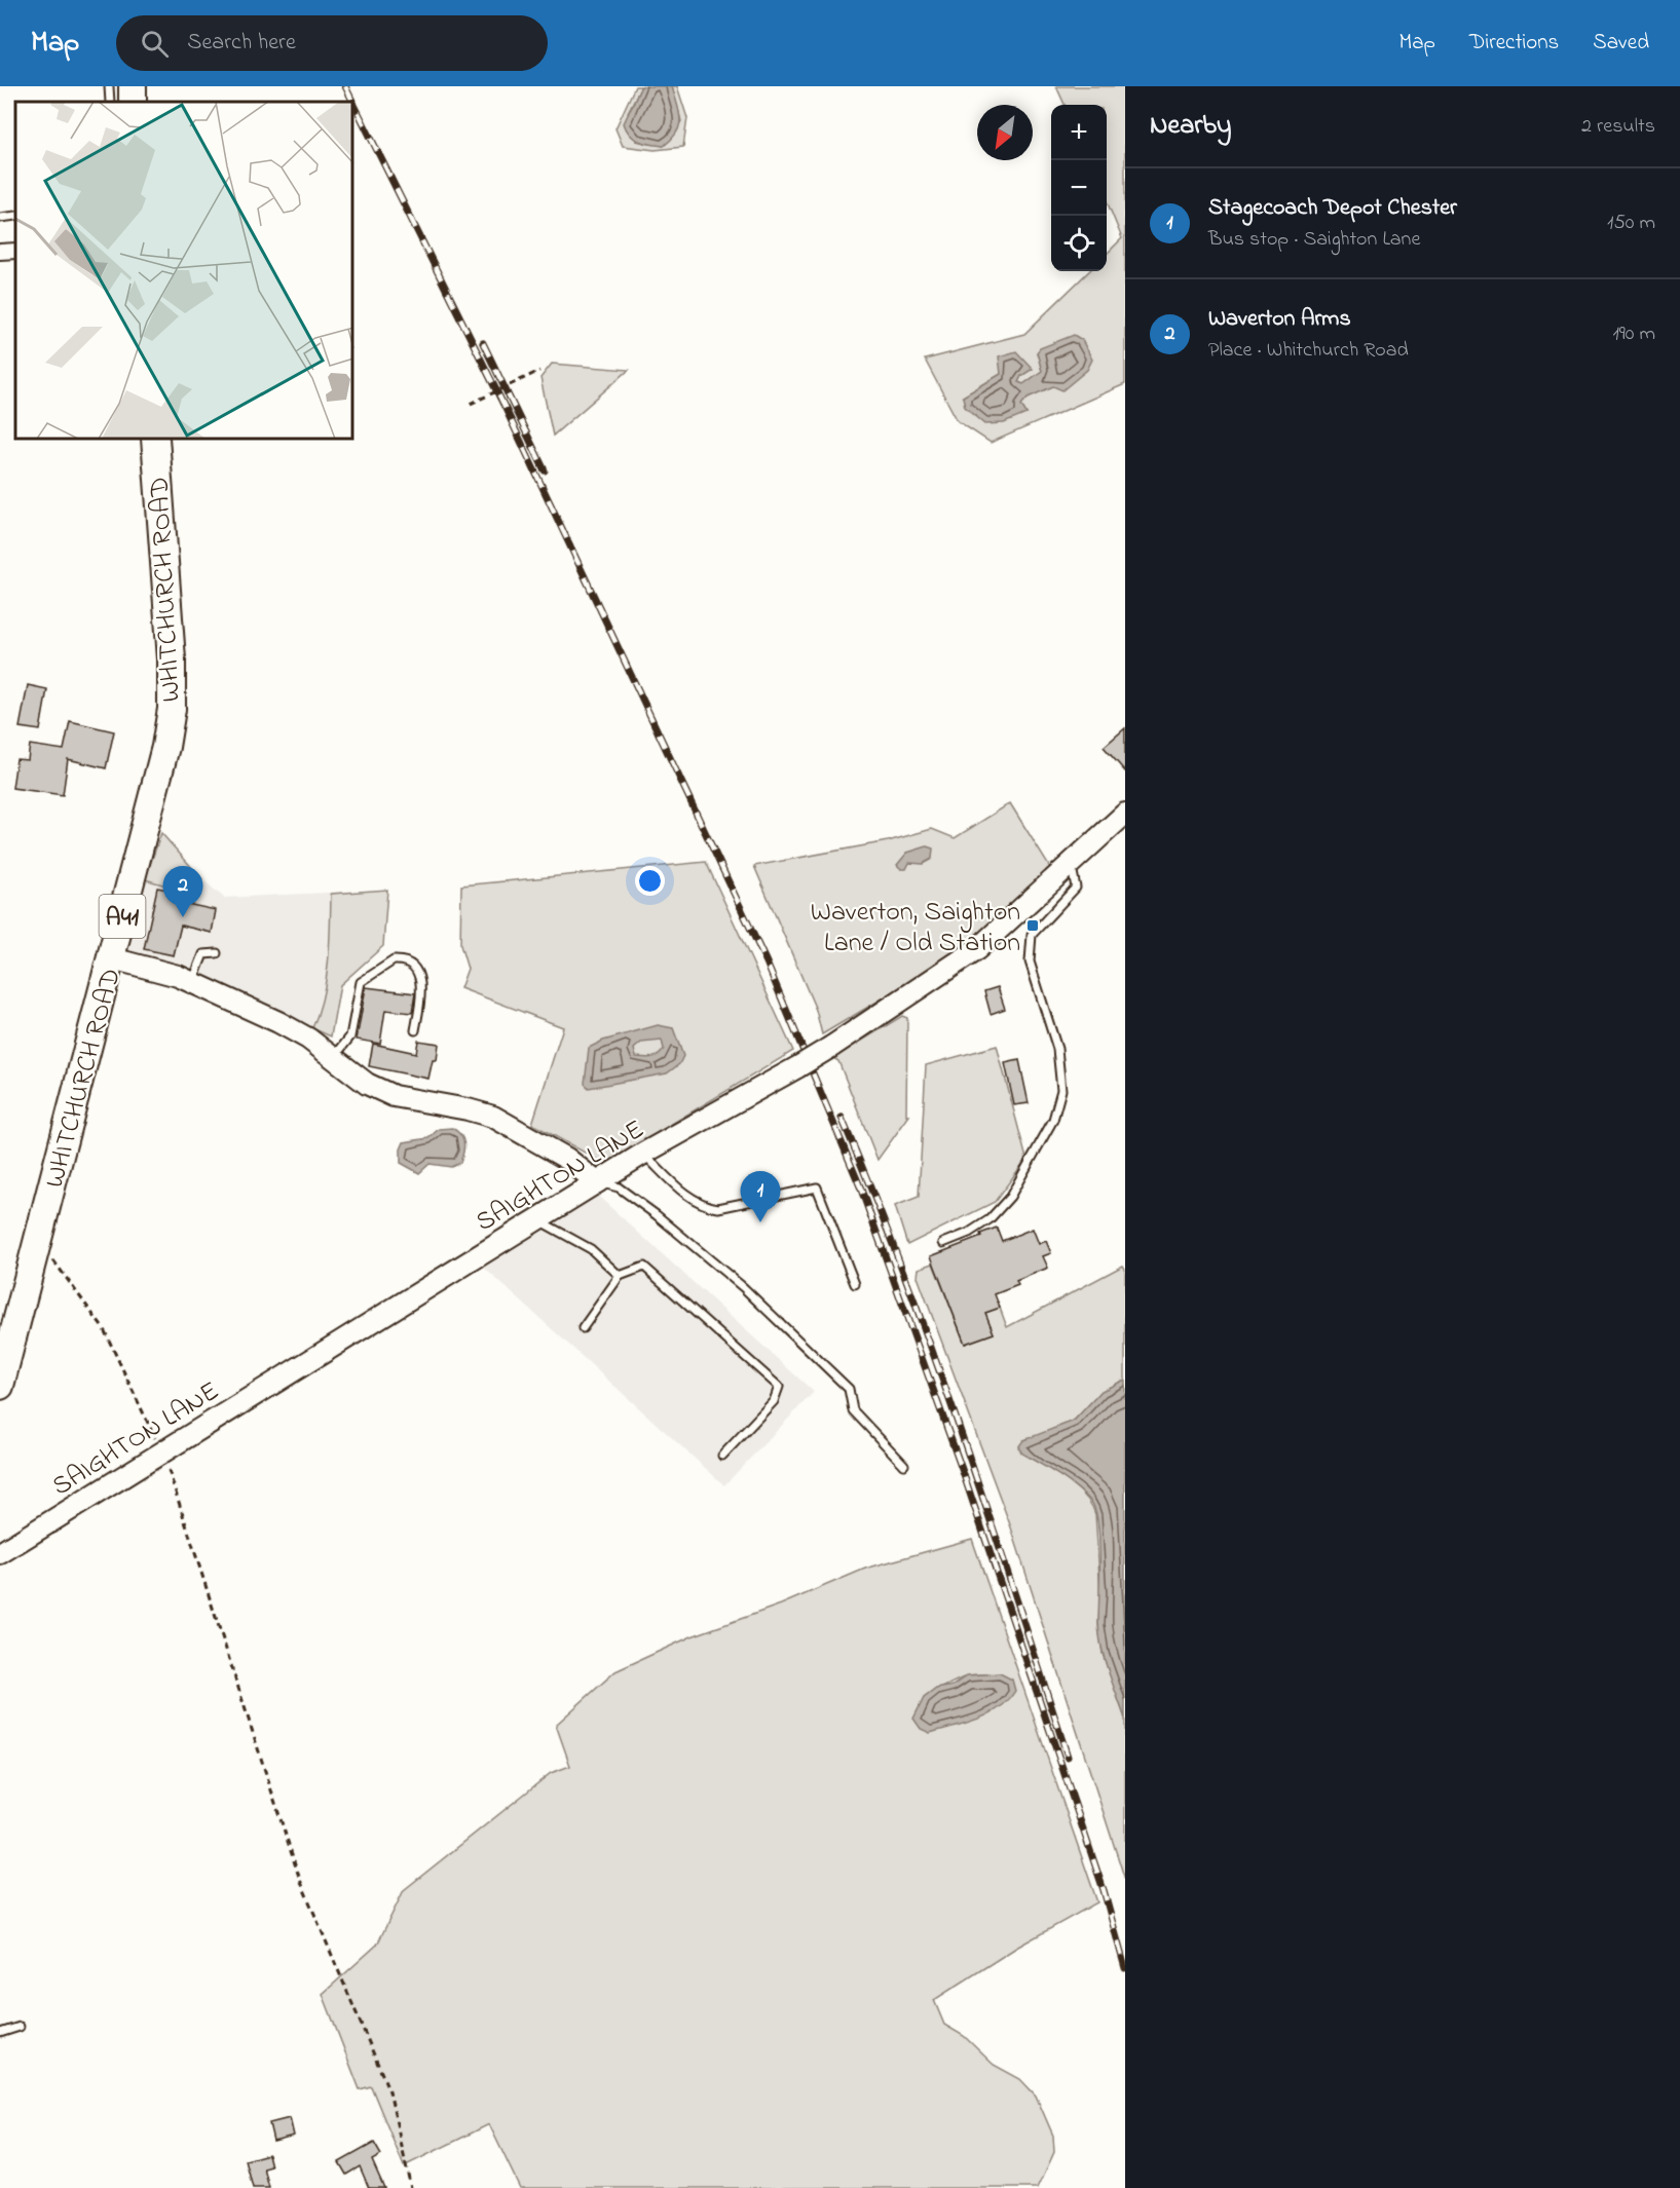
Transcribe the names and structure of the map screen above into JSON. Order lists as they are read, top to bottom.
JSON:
{
  "streets": {
    "highway": ["WHITCHURCH ROAD", "A41"],
    "street": ["SAIGHTON LANE"]
  },
  "places": {
    "transit": ["Waverton, Saighton Lane / Old Station"]
  },
  "north": "bottom left",
  "page": {
    "header": "Map",
    "search": "Search here",
    "nav": ["Map", "Directions", "Saved"],
    "heading": ["Nearby", "2 results"],
    "map_buttons": ["+", "−"],
    "list": [
      {
        "mark": "1",
        "name": "Stagecoach Depot Chester",
        "note": "Bus stop · Saighton Lane",
        "value": "150 m"
      },
      {
        "mark": "2",
        "name": "Waverton Arms",
        "note": "Place · Whitchurch Road",
        "value": "190 m"
      }
    ],
    "pins": ["2", "1"]
  }
}
